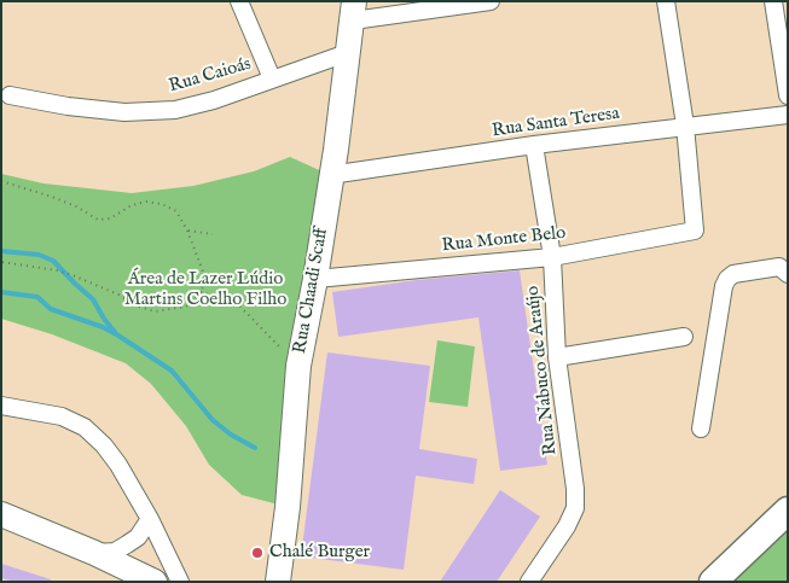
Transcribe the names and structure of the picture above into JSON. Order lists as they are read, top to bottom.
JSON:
{
  "streets": {
    "street": [
      "Rua Caioás",
      "Rua Santa Teresa",
      "Rua Monte Belo",
      "Rua Chaadi Scaff",
      "Rua Nabuco de Araújo"
    ]
  },
  "crossings": [
    ["Rua Caioás", "Rua Chaadi Scaff"],
    ["Rua Santa Teresa", "Rua Monte Belo"],
    ["Rua Santa Teresa", "Rua Chaadi Scaff"],
    ["Rua Santa Teresa", "Rua Nabuco de Araújo"],
    ["Rua Monte Belo", "Rua Chaadi Scaff"],
    ["Rua Monte Belo", "Rua Nabuco de Araújo"]
  ],
  "parks": ["Área de Lazer Lúdio Martins Coelho Filho"],
  "places": ["Chalé Burger"]
}
